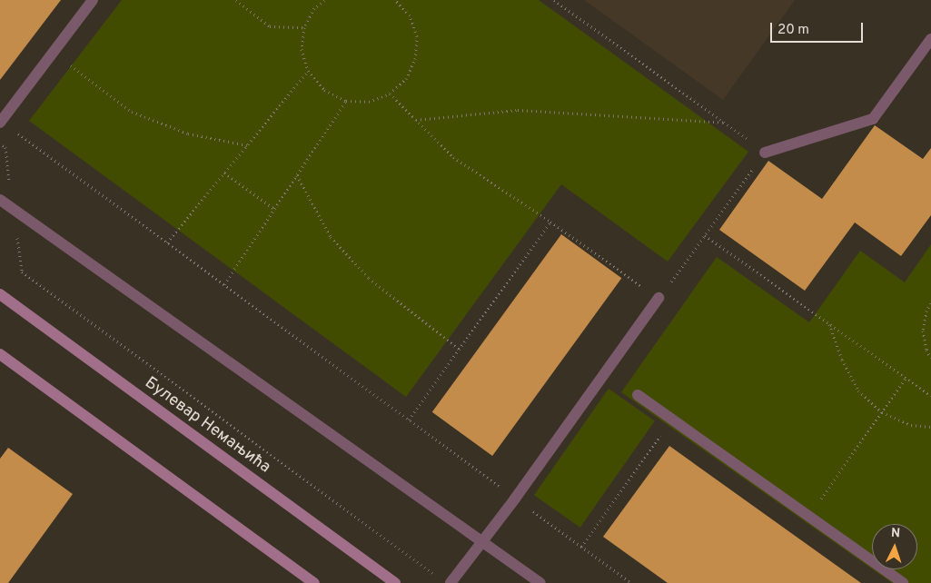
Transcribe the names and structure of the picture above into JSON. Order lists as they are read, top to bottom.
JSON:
{
  "streets": {
    "street": ["Булевар Немањића"]
  },
  "scale_bar": "20 m",
  "north": "top"
}
